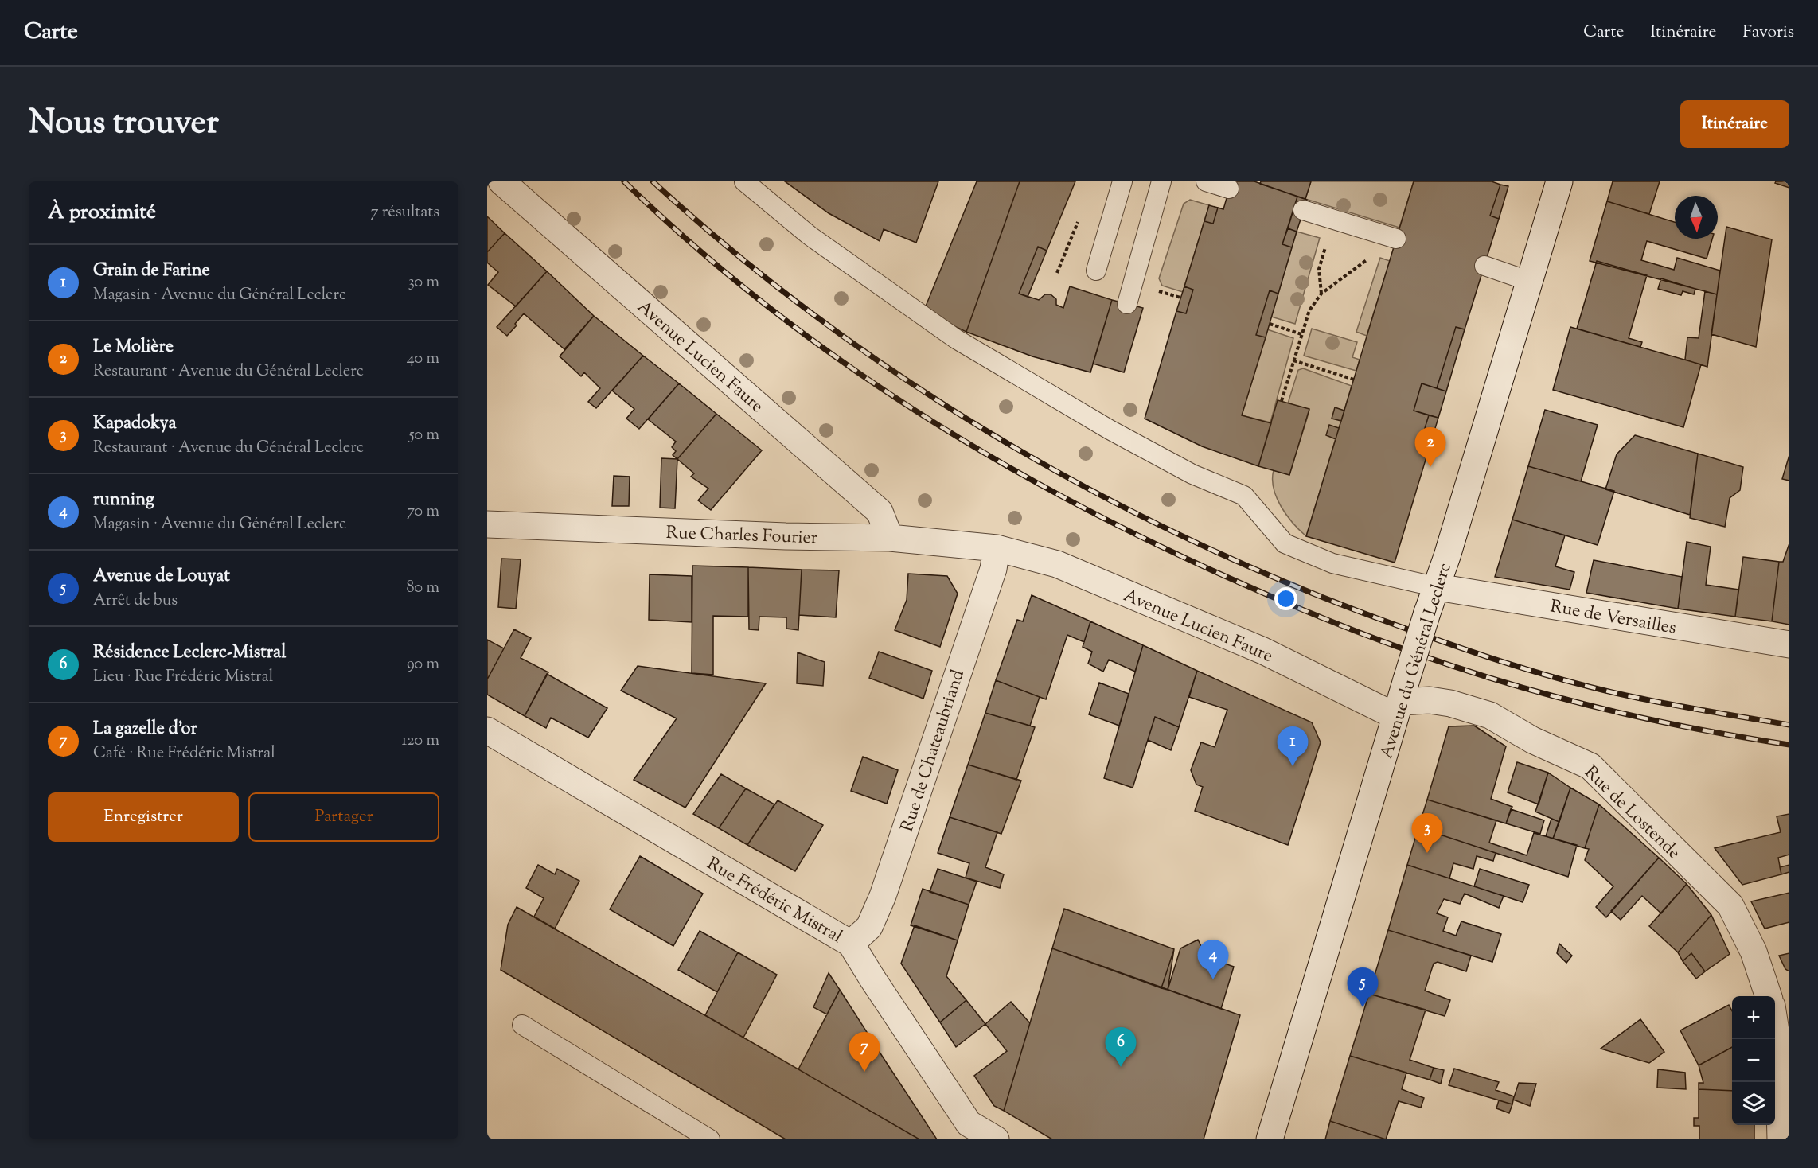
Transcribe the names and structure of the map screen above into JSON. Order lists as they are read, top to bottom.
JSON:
{
  "streets": {
    "street": [
      "Avenue Lucien Faure",
      "Rue Charles Fourier",
      "Rue de Versailles",
      "Avenue du Général Leclerc",
      "Rue de Chateaubriand",
      "Rue de Lostende",
      "Rue Frédéric Mistral"
    ]
  },
  "crossings": [
    ["Avenue Lucien Faure", "Rue Charles Fourier"],
    ["Avenue Lucien Faure", "Avenue du Général Leclerc"],
    ["Avenue Lucien Faure", "Rue de Chateaubriand"],
    ["Avenue Lucien Faure", "Rue de Lostende"],
    ["Rue Charles Fourier", "Rue de Chateaubriand"],
    ["Rue de Versailles", "Avenue du Général Leclerc"],
    ["Avenue du Général Leclerc", "Rue de Lostende"],
    ["Rue de Chateaubriand", "Rue Frédéric Mistral"]
  ],
  "north": "bottom",
  "page": {
    "header": "Carte",
    "nav": ["Carte", "Itinéraire", "Favoris"],
    "title": "Nous trouver",
    "buttons": [
      "Itinéraire",
      ["Enregistrer", "Partager"]
    ],
    "heading": ["À proximité", "7 résultats"],
    "list": [
      {
        "mark": "1",
        "name": "Grain de Farine",
        "note": "Magasin · Avenue du Général Leclerc",
        "value": "30 m"
      },
      {
        "mark": "2",
        "name": "Le Molière",
        "note": "Restaurant · Avenue du Général Leclerc",
        "value": "40 m"
      },
      {
        "mark": "3",
        "name": "Kapadokya",
        "note": "Restaurant · Avenue du Général Leclerc",
        "value": "50 m"
      },
      {
        "mark": "4",
        "name": "running",
        "note": "Magasin · Avenue du Général Leclerc",
        "value": "70 m"
      },
      {
        "mark": "5",
        "name": "Avenue de Louyat",
        "note": "Arrêt de bus",
        "value": "80 m"
      },
      {
        "mark": "6",
        "name": "Résidence Leclerc-Mistral",
        "note": "Lieu · Rue Frédéric Mistral",
        "value": "90 m"
      },
      {
        "mark": "7",
        "name": "La gazelle d'or",
        "note": "Café · Rue Frédéric Mistral",
        "value": "120 m"
      }
    ],
    "pins": [
      "2",
      "1",
      "3",
      "4",
      "5",
      "6",
      "7"
    ],
    "map_buttons": ["+", "−"]
  }
}
